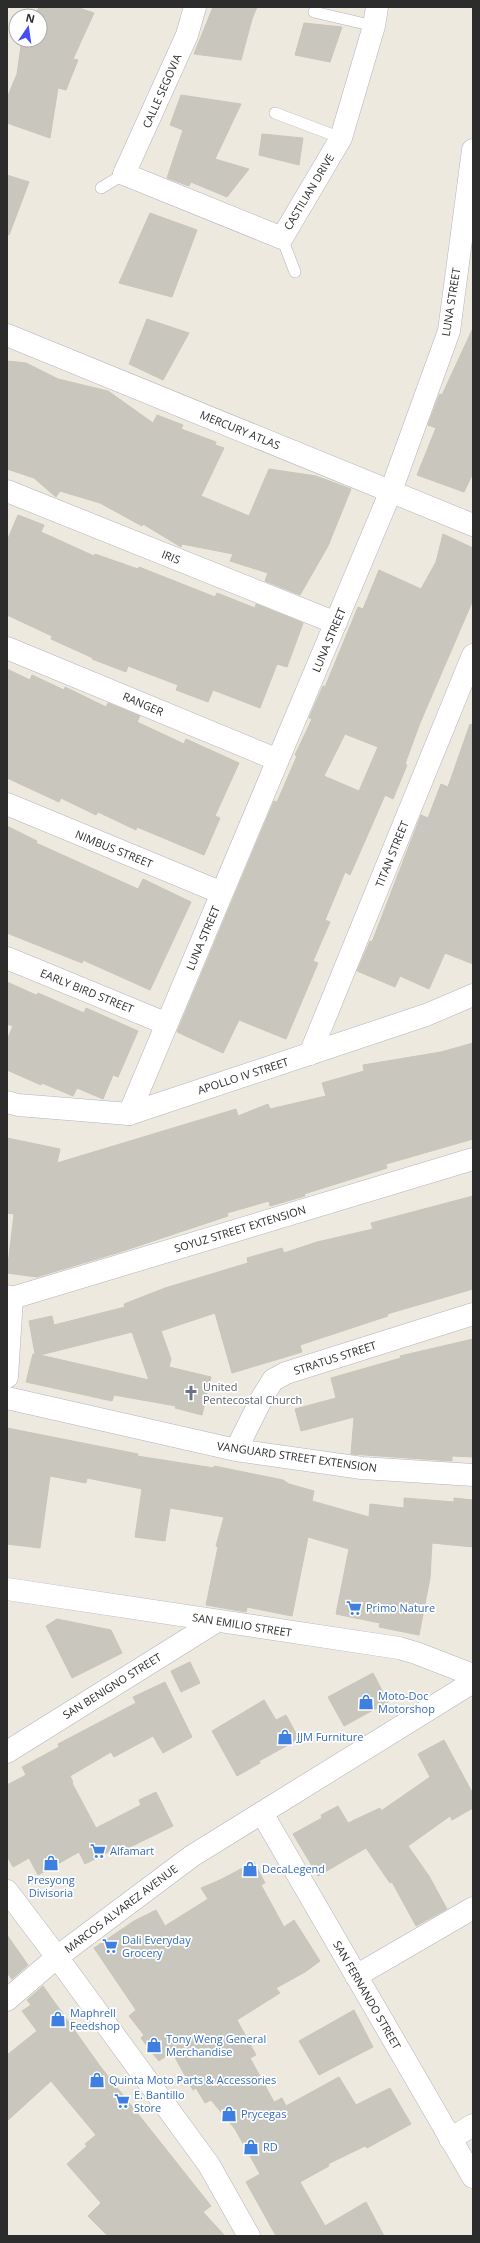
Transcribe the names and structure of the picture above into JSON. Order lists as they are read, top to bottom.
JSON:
{
  "streets": {
    "street": [
      "CALLE SEGOVIA",
      "CASTILIAN DRIVE",
      "LUNA STREET",
      "MERCURY ATLAS",
      "IRIS",
      "RANGER",
      "NIMBUS STREET",
      "TITAN STREET",
      "EARLY BIRD STREET",
      "APOLLO IV STREET",
      "SOYUZ STREET EXTENSION",
      "STRATUS STREET",
      "VANGUARD STREET EXTENSION",
      "SAN EMILIO STREET",
      "SAN BENIGNO STREET",
      "MARCOS ALVAREZ AVENUE",
      "SAN FERNANDO STREET"
    ]
  },
  "crossings": [
    ["CALLE SEGOVIA", "CASTILIAN DRIVE"],
    ["LUNA STREET", "MERCURY ATLAS"],
    ["LUNA STREET", "IRIS"],
    ["LUNA STREET", "RANGER"],
    ["LUNA STREET", "NIMBUS STREET"],
    ["LUNA STREET", "EARLY BIRD STREET"],
    ["LUNA STREET", "APOLLO IV STREET"],
    ["TITAN STREET", "APOLLO IV STREET"],
    ["STRATUS STREET", "VANGUARD STREET EXTENSION"],
    ["SAN EMILIO STREET", "SAN BENIGNO STREET"],
    ["MARCOS ALVAREZ AVENUE", "SAN FERNANDO STREET"]
  ],
  "places": {
    "church": ["United Pentecostal Church"],
    "supermarket": [
      "Primo Nature",
      "Alfamart",
      "Dali Everyday Grocery",
      "E. Bantillo Store"
    ],
    "shop": [
      "Moto-Doc Motorshop",
      "JJM Furniture",
      "Presyong Divisoria",
      "DecaLegend",
      "Maphrell Feedshop",
      "Tony Weng General Merchandise",
      "Quinta Moto Parts & Accessories",
      "Prycegas",
      "RD"
    ]
  },
  "north": "top"
}
